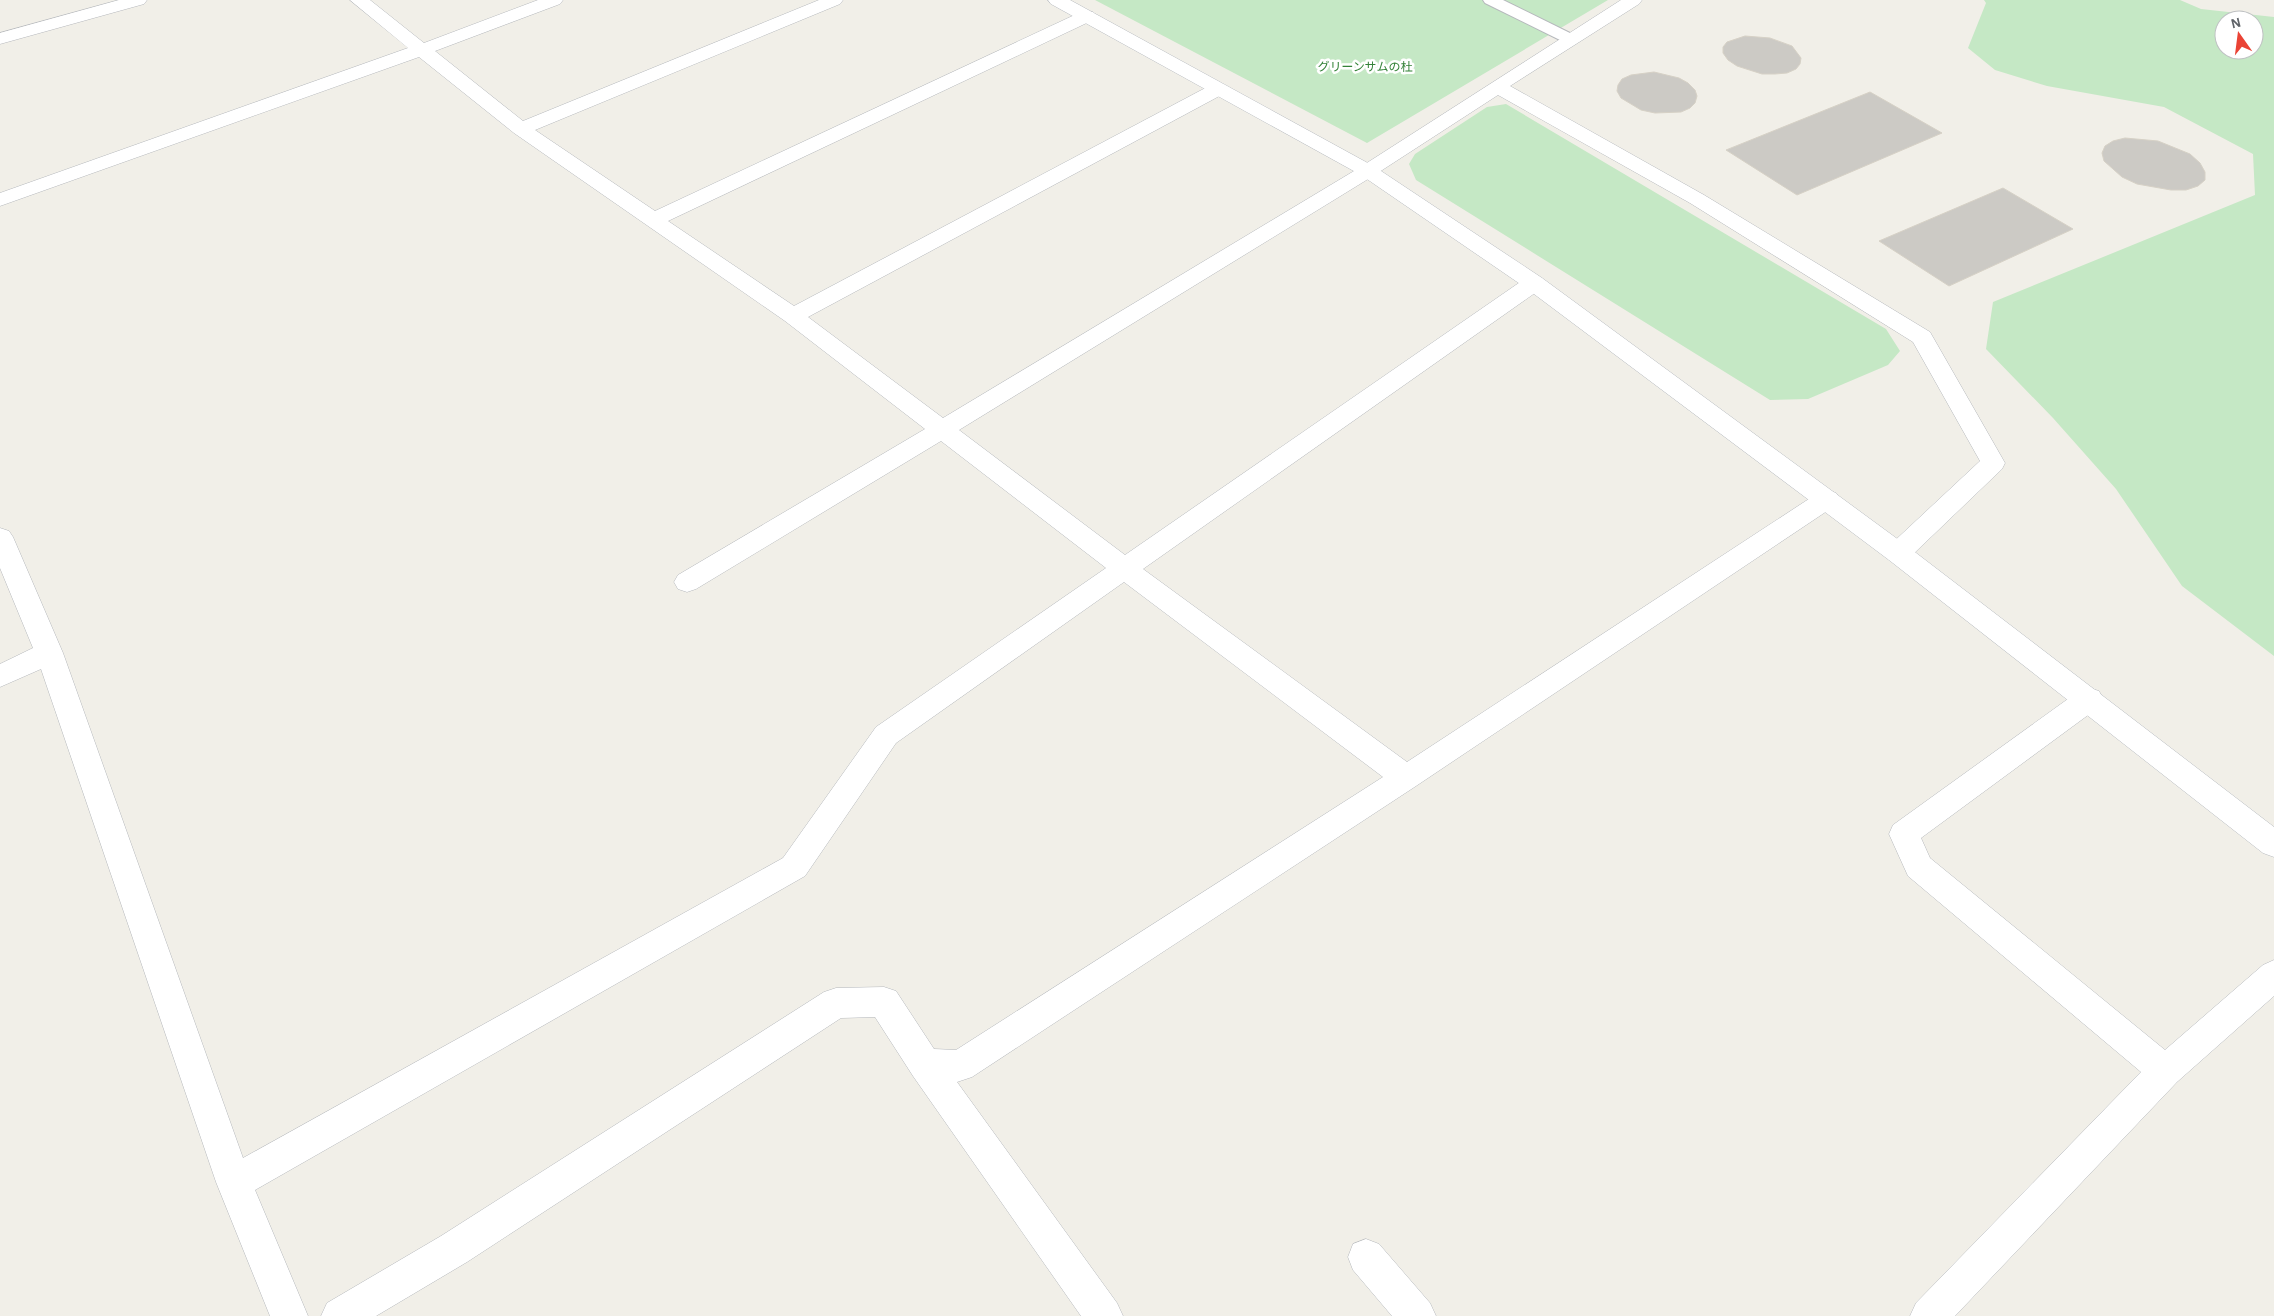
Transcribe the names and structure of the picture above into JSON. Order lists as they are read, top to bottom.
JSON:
{
  "parks": ["グリーンサムの杜"],
  "north": "top"
}
